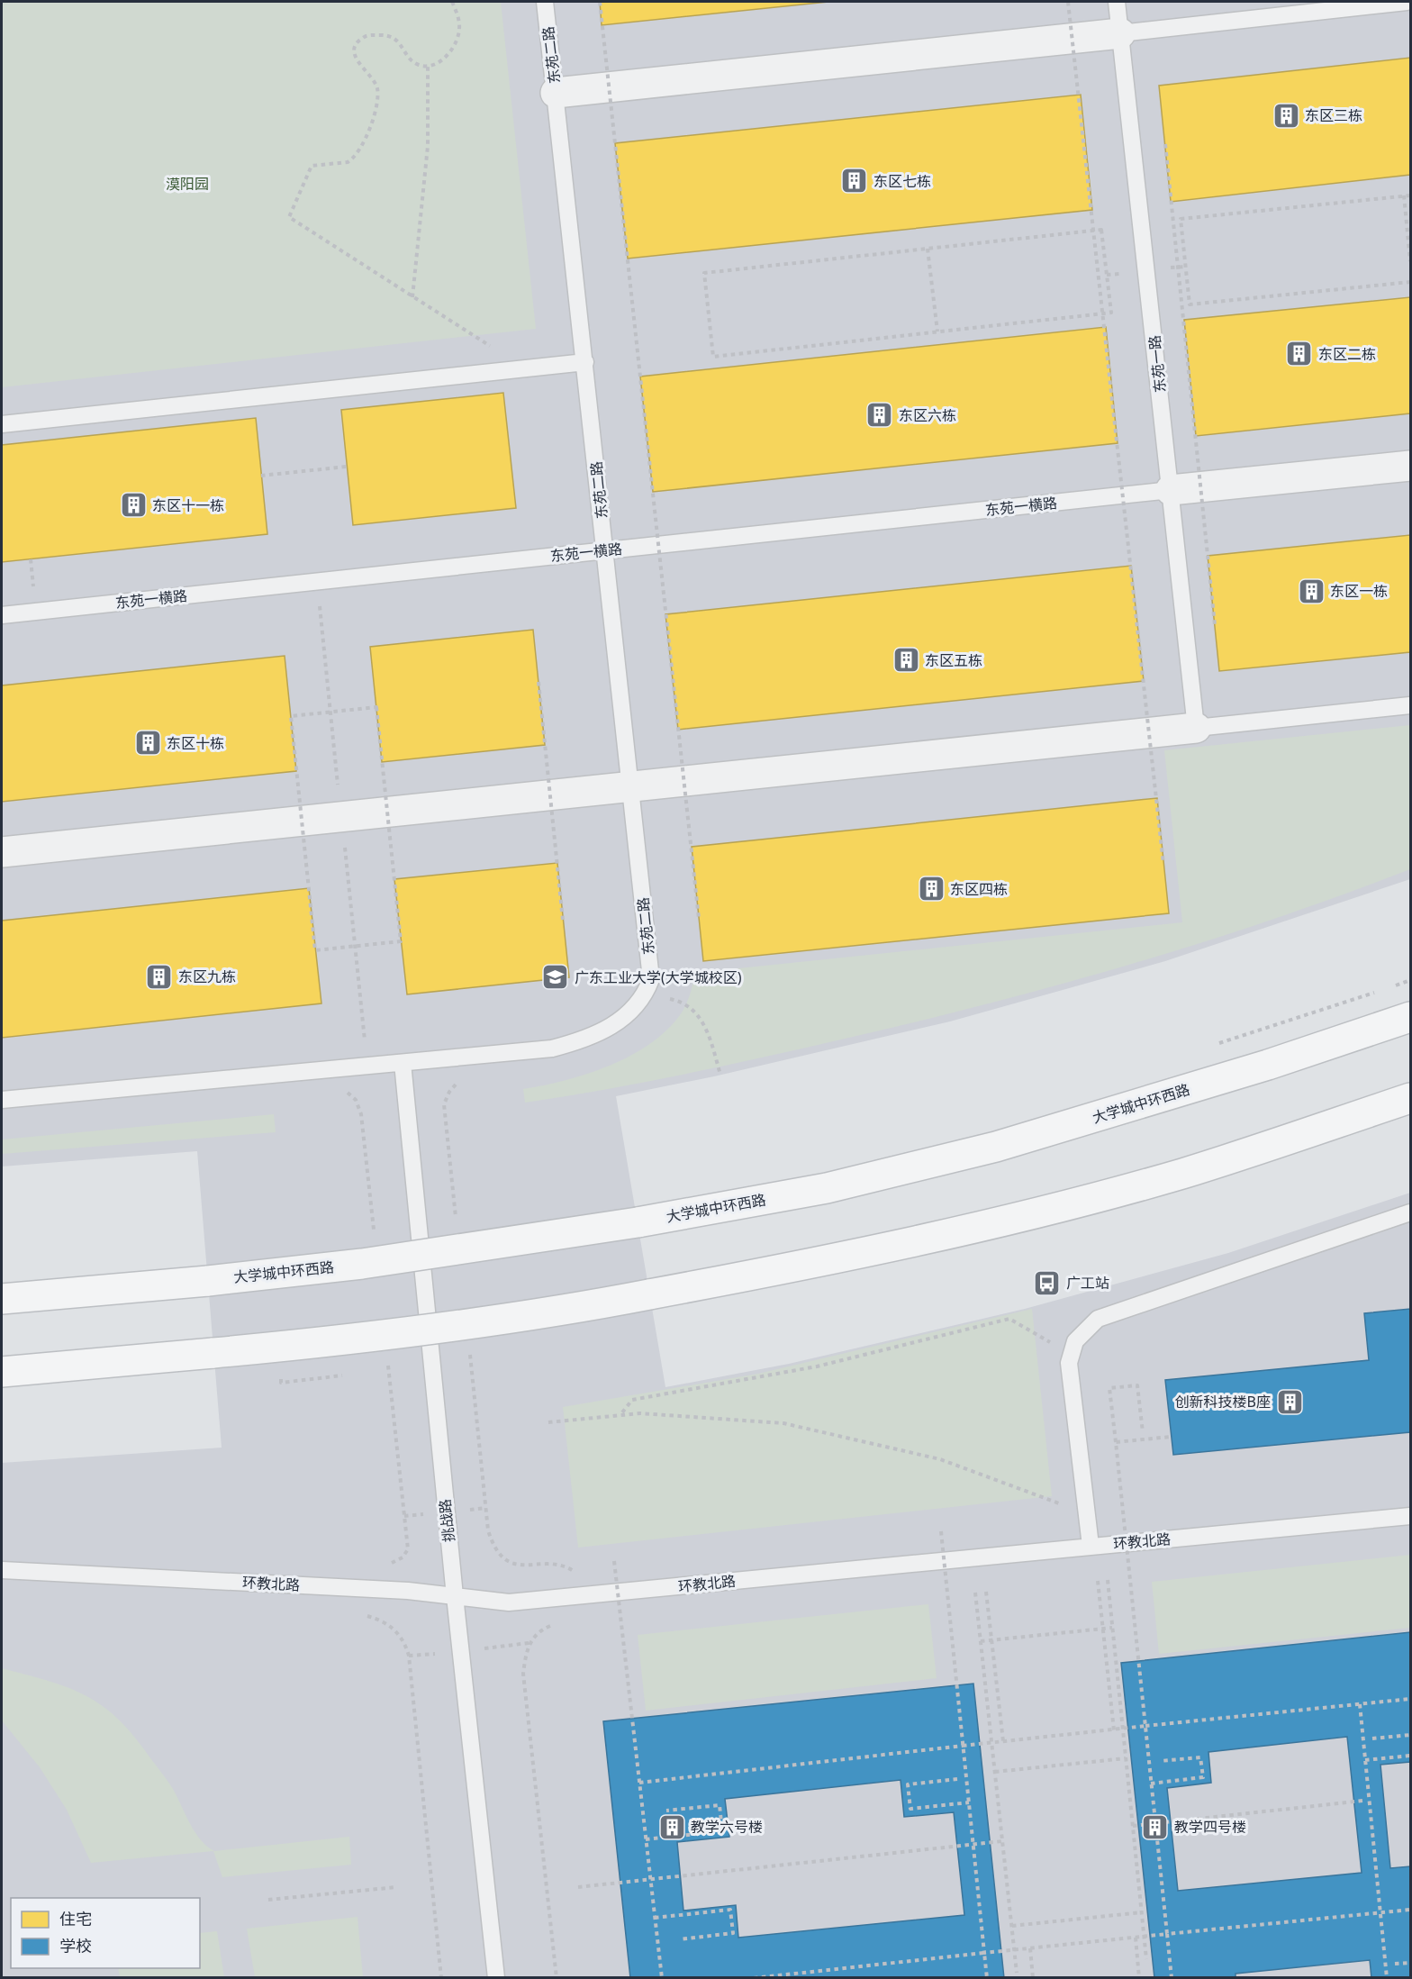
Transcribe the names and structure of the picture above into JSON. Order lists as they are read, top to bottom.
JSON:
{
  "streets": {
    "main road": ["大学城中环西路"],
    "lane": [
      "东苑二路",
      "东苑一路",
      "东苑一横路",
      "挑战路",
      "环教北路"
    ]
  },
  "crossings": [
    ["东苑二路", "东苑一横路"],
    ["东苑二路", "挑战路"],
    ["东苑一路", "东苑一横路"],
    ["挑战路", "环教北路"]
  ],
  "parks": ["漠阳园"],
  "places": {
    "building": [
      "东区三栋",
      "东区七栋",
      "东区二栋",
      "东区六栋",
      "东区十一栋",
      "东区一栋",
      "东区五栋",
      "东区十栋",
      "东区四栋",
      "东区九栋",
      "创新科技楼B座",
      "教学六号楼",
      "教学四号楼"
    ],
    "school or university": ["广东工业大学(大学城校区)"],
    "bus stop": ["广工站"]
  },
  "legend": ["住宅", "学校"]
}
